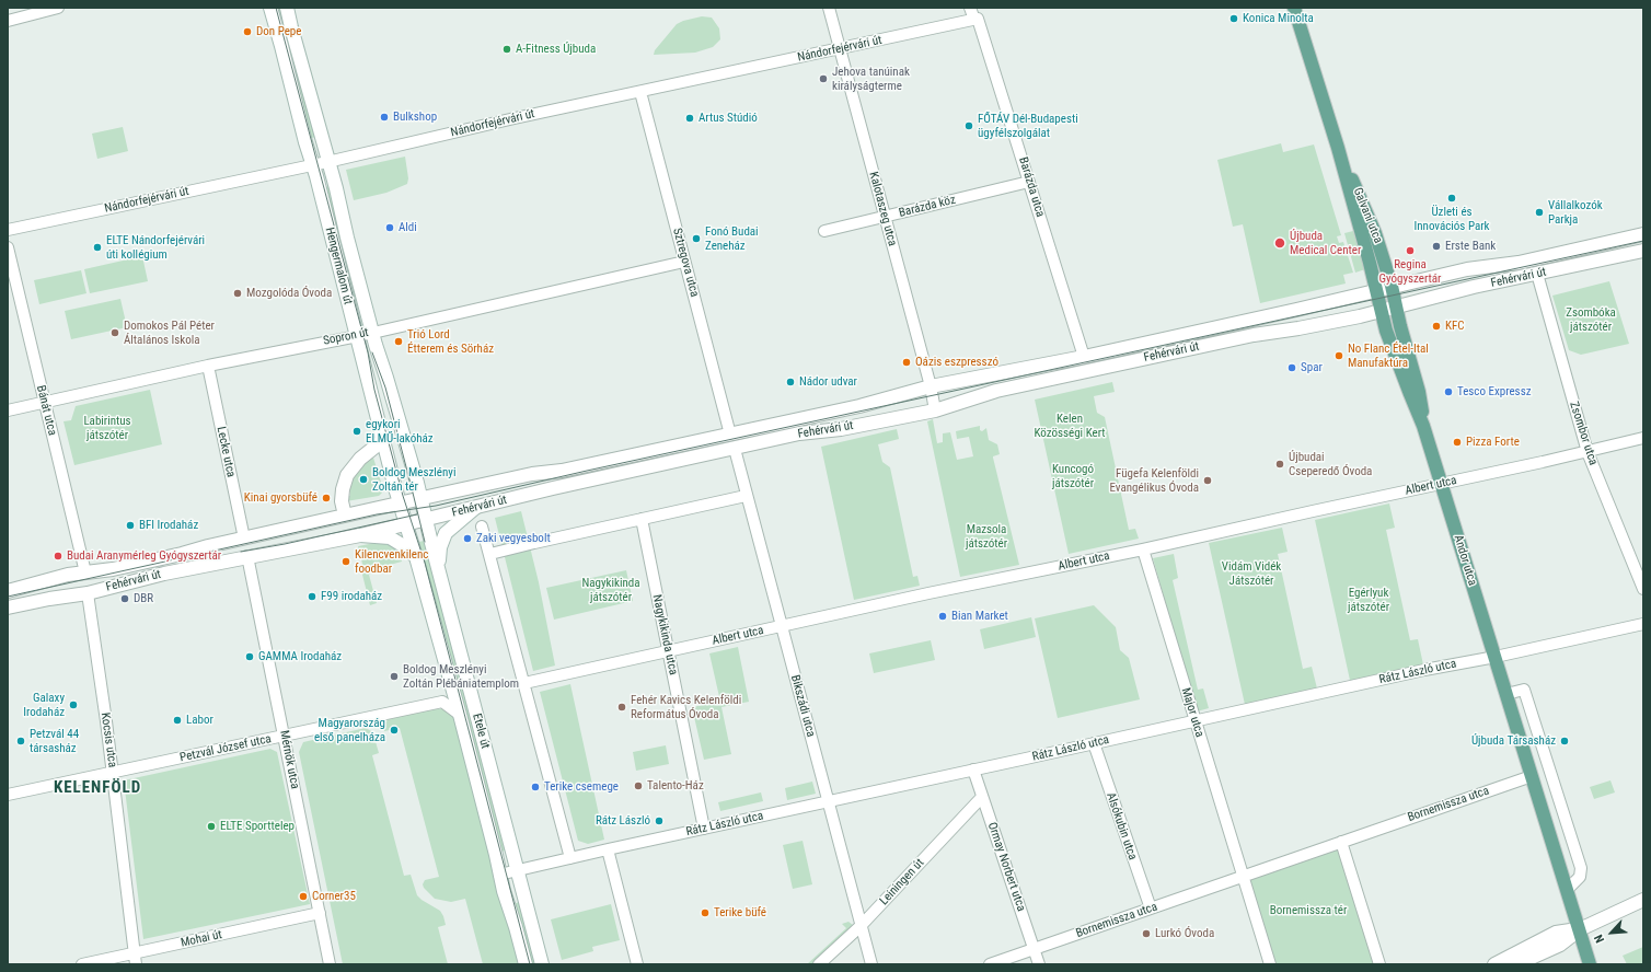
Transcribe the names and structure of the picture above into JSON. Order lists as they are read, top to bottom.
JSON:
{
  "streets": {
    "main road": ["Galvani utca", "Andor utca"],
    "street": [
      "Nándorfejérvári út",
      "Barázda utca",
      "Barázda köz",
      "Kalotaszeg utca",
      "Sztregova utca",
      "Hengermalom út",
      "Fehérvári út",
      "Sopron út",
      "Bánát utca",
      "Zsombor utca",
      "Lecke utca",
      "Albert utca",
      "Nagykikinda utca",
      "Rátz László utca",
      "Bikszádi utca",
      "Major utca",
      "Etele út",
      "Kocsis utca",
      "Petzvál József utca",
      "Mérnök utca",
      "Bornemissza utca",
      "Alsókubin utca",
      "Ormay Norbert utca",
      "Leiningen út",
      "Mohai út"
    ]
  },
  "crossings": [
    ["Nándorfejérvári út", "Barázda utca"],
    ["Nándorfejérvári út", "Kalotaszeg utca"],
    ["Nándorfejérvári út", "Sztregova utca"],
    ["Nándorfejérvári út", "Hengermalom út"],
    ["Barázda utca", "Barázda köz"],
    ["Barázda utca", "Fehérvári út"],
    ["Barázda köz", "Kalotaszeg utca"],
    ["Kalotaszeg utca", "Fehérvári út"],
    ["Galvani utca", "Fehérvári út"],
    ["Galvani utca", "Andor utca"],
    ["Sztregova utca", "Fehérvári út"],
    ["Sztregova utca", "Sopron út"],
    ["Hengermalom út", "Fehérvári út"],
    ["Hengermalom út", "Sopron út"],
    ["Hengermalom út", "Etele út"],
    ["Fehérvári út", "Bánát utca"],
    ["Fehérvári út", "Zsombor utca"],
    ["Fehérvári út", "Lecke utca"],
    ["Fehérvári út", "Andor utca"],
    ["Fehérvári út", "Bikszádi utca"],
    ["Fehérvári út", "Etele út"],
    ["Fehérvári út", "Kocsis utca"],
    ["Fehérvári út", "Mérnök utca"],
    ["Sopron út", "Bánát utca"],
    ["Sopron út", "Lecke utca"],
    ["Zsombor utca", "Albert utca"],
    ["Albert utca", "Andor utca"],
    ["Albert utca", "Nagykikinda utca"],
    ["Albert utca", "Bikszádi utca"],
    ["Albert utca", "Major utca"],
    ["Andor utca", "Rátz László utca"],
    ["Andor utca", "Bornemissza utca"],
    ["Nagykikinda utca", "Rátz László utca"],
    ["Rátz László utca", "Bikszádi utca"],
    ["Rátz László utca", "Major utca"],
    ["Rátz László utca", "Etele út"],
    ["Rátz László utca", "Alsókubin utca"],
    ["Rátz László utca", "Ormay Norbert utca"],
    ["Bikszádi utca", "Leiningen út"],
    ["Major utca", "Bornemissza utca"],
    ["Kocsis utca", "Petzvál József utca"],
    ["Kocsis utca", "Mohai út"],
    ["Petzvál József utca", "Mérnök utca"],
    ["Mérnök utca", "Mohai út"],
    ["Bornemissza utca", "Alsókubin utca"],
    ["Bornemissza utca", "Ormay Norbert utca"],
    ["Ormay Norbert utca", "Leiningen út"]
  ],
  "districts": ["KELENFÖLD"],
  "parks": [
    "Zsombóka játszótér",
    "Kelen Közösségi Kert",
    "Labirintus játszótér",
    "Kuncogó játszótér",
    "Mazsola játszótér",
    "Vidám Vidék Játszótér",
    "Nagykikinda játszótér",
    "Egérlyuk játszótér",
    "Bornemissza tér"
  ],
  "places": [
    "Konica Minolta",
    "Don Pepe",
    "A-Fitness Újbuda",
    "Jehova tanúinak királyságterme",
    "Bulkshop",
    "Artus Stúdió",
    "FŐTÁV Dél-Budapesti ügyfélszolgálat",
    "Üzleti és Innovációs Park",
    "Vállalkozók Parkja",
    "Aldi",
    "Fonó Budai Zeneház",
    "Újbuda Medical Center",
    "Erste Bank",
    "ELTE Nándorfejérvári úti kollégium",
    "Regina Gyógyszertár",
    "Mozgolóda Óvoda",
    "KFC",
    "Domokos Pál Péter Általános Iskola",
    "Trió Lord Étterem és Sörház",
    "No Flanc Étel-Ital Manufaktúra",
    "Oázis eszpresszó",
    "Spar",
    "Nádor udvar",
    "Tesco Expressz",
    "egykori ELMŰ-lakóház",
    "Pizza Forte",
    "Újbudai Cseperedő Óvoda",
    "Boldog Meszlényi Zoltán tér",
    "Fügefa Kelenföldi Evangélikus Óvoda",
    "Kinai gyorsbüfé",
    "BFI Irodaház",
    "Zaki vegyesbolt",
    "Budai Aranymérleg Gyógyszertár",
    "Kilencvenkilenc foodbar",
    "F99 irodaház",
    "DBR",
    "Bian Market",
    "GAMMA Irodaház",
    "Boldog Meszlényi Zoltán Plébániatemplom",
    "Galaxy Irodaház",
    "Fehér Kavics Kelenföldi Református Óvoda",
    "Labor",
    "Magyarország első panelháza",
    "Petzvál 44 társasház",
    "Újbuda Társasház",
    "Talento-Ház",
    "Terike csemege",
    "Rátz László",
    "ELTE Sporttelep",
    "Corner35",
    "Terike büfé",
    "Lurkó Óvoda"
  ],
  "north": "bottom left"
}
